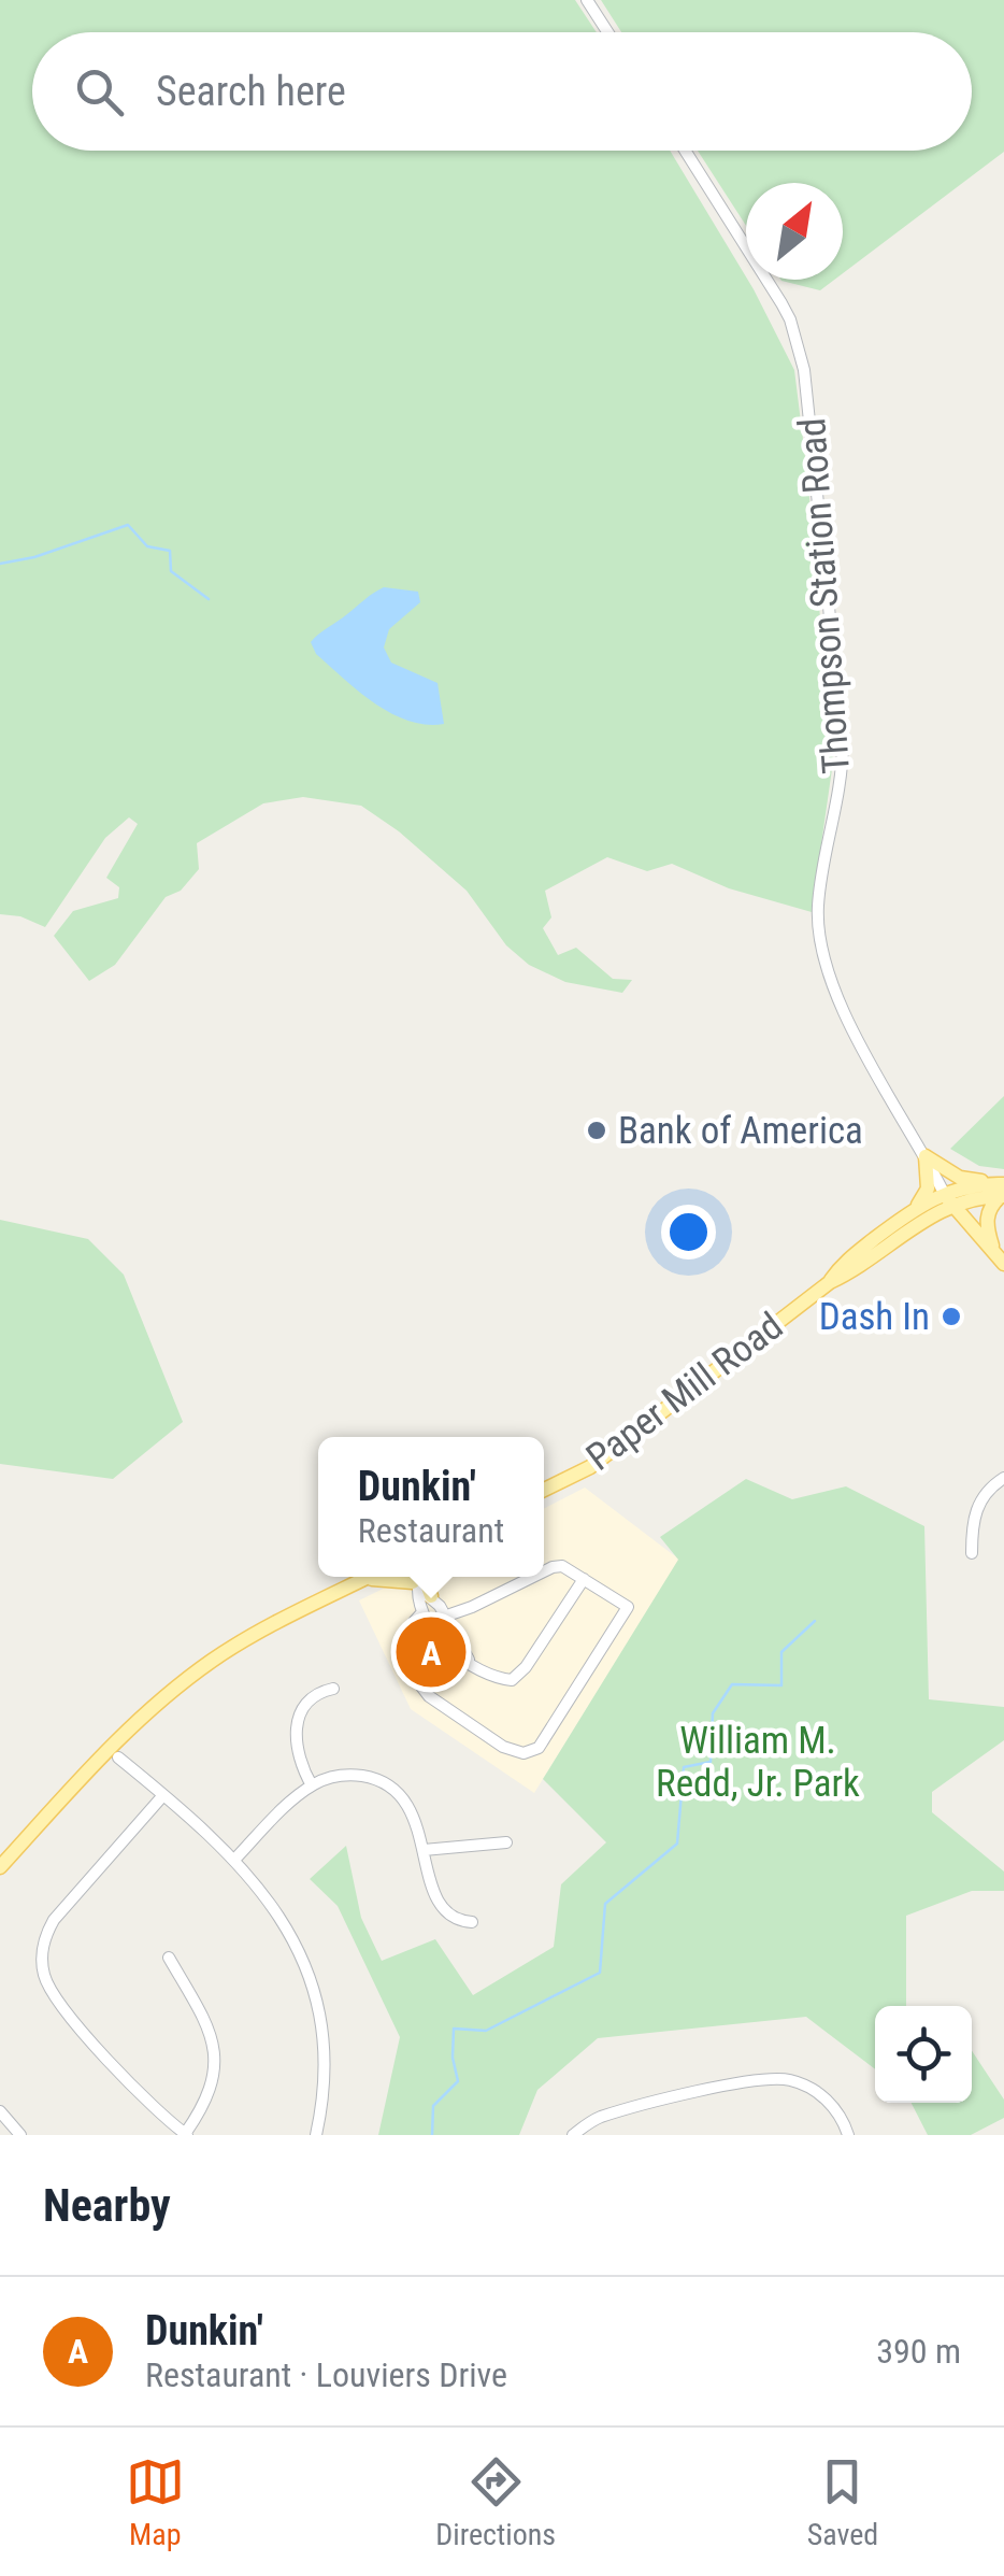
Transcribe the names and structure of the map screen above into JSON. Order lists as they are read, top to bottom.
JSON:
{
  "streets": {
    "main road": ["Paper Mill Road"],
    "street": ["Thompson Station Road"]
  },
  "crossings": [
    ["Thompson Station Road", "Paper Mill Road"]
  ],
  "parks": ["William M. Redd, Jr. Park"],
  "places": ["Bank of America", "Dash In"],
  "north": "top right",
  "page": {
    "search": "Search here",
    "popup": ["Dunkin'", "Restaurant"],
    "pins": "A",
    "heading": "Nearby",
    "list": [
      {
        "mark": "A",
        "name": "Dunkin'",
        "note": "Restaurant · Louviers Drive",
        "value": "390 m"
      }
    ],
    "nav": ["Map", "Directions", "Saved"]
  }
}
